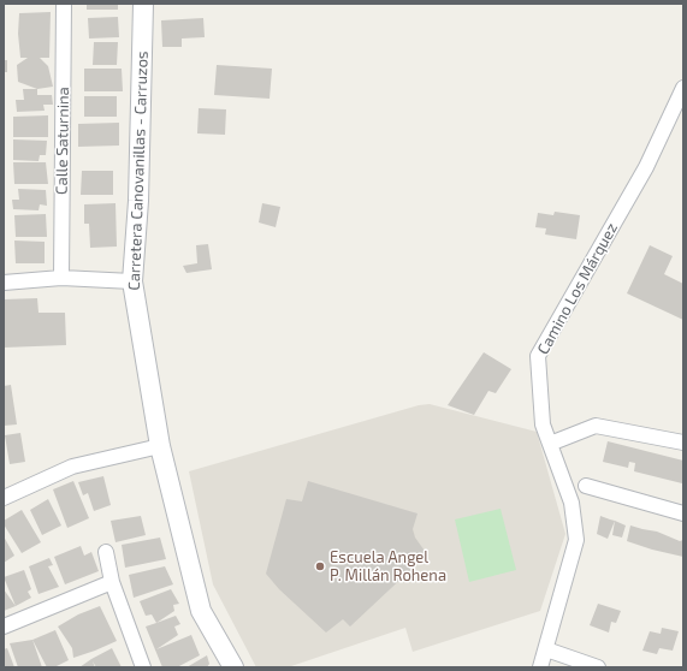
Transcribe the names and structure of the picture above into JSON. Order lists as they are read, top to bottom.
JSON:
{
  "streets": {
    "street": ["Calle Saturnina", "Carretera Canovanillas - Carruzos", "Camino Los Márquez"]
  },
  "places": ["Escuela Angel P. Millán Rohena"]
}
